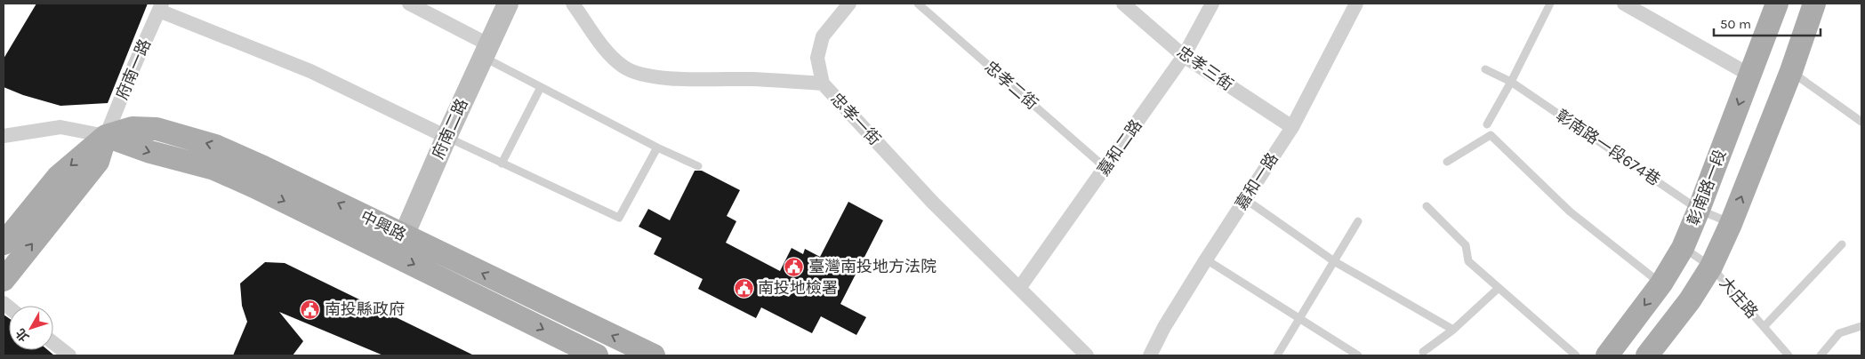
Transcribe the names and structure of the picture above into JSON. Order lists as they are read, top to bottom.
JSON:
{
  "streets": {
    "main road": ["彰南路一段", "中興路"],
    "street": [
      "忠孝三街",
      "府南一路",
      "忠孝一街",
      "府南二路",
      "嘉和二路",
      "嘉和一路"
    ],
    "lane": ["忠孝二街", "彰南路一段674巷", "大庄路"]
  },
  "crossings": [
    ["忠孝三街", "嘉和二路"],
    ["忠孝三街", "嘉和一路"],
    ["府南一路", "中興路"],
    ["忠孝二街", "嘉和二路"],
    ["忠孝一街", "嘉和二路"],
    ["府南二路", "中興路"],
    ["彰南路一段674巷", "彰南路一段"],
    ["彰南路一段", "大庄路"]
  ],
  "places": {
    "public building": ["臺灣南投地方法院", "南投地檢署", "南投縣政府"]
  },
  "scale_bar": "50 m",
  "north": "bottom left"
}
